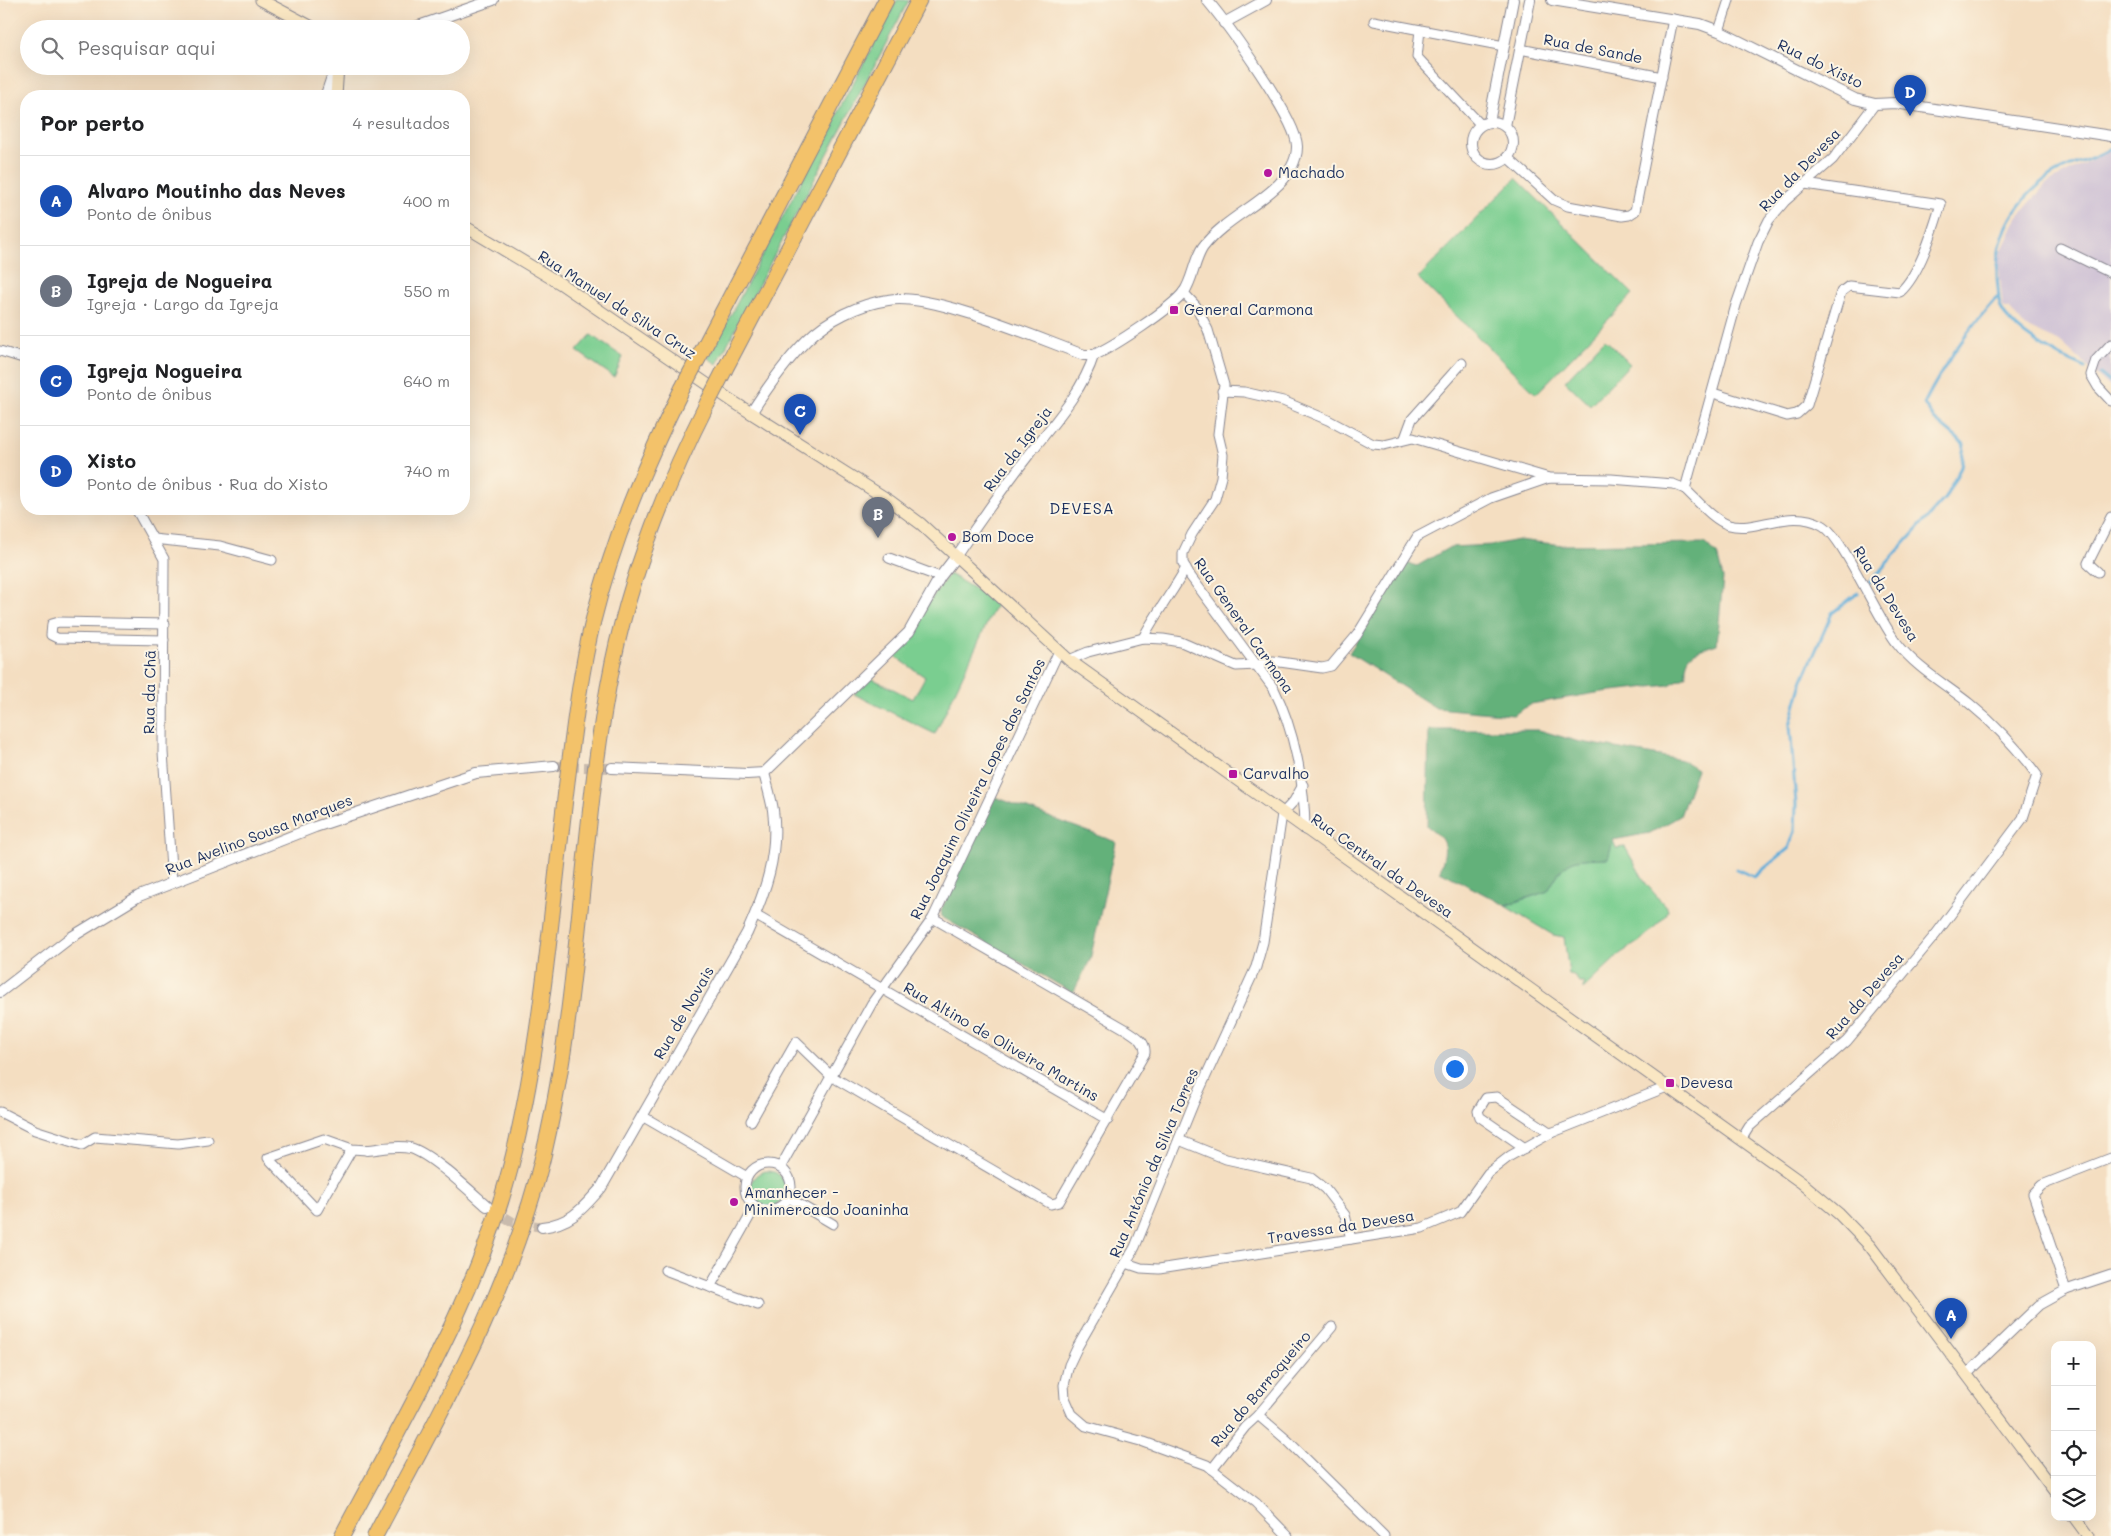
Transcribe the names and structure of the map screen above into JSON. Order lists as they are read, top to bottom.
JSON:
{
  "streets": {
    "main road": ["Rua Manuel da Silva Cruz", "Rua Central da Devesa"],
    "street": [
      "Rua de Sande",
      "Rua do Xisto",
      "Rua da Devesa",
      "Rua da Igreja",
      "Rua General Carmona",
      "Rua da Chã",
      "Rua Joaquim Oliveira Lopes dos Santos",
      "Rua Avelino Sousa Marques",
      "Rua de Novais",
      "Rua Altino de Oliveira Martins",
      "Rua António da Silva Torres",
      "Travessa da Devesa",
      "Rua do Barroqueiro"
    ]
  },
  "crossings": [
    ["Rua do Xisto", "Rua da Devesa"],
    ["Rua da Devesa", "Rua Central da Devesa"],
    ["Rua Manuel da Silva Cruz", "Rua Central da Devesa"],
    ["Rua da Igreja", "Rua Central da Devesa"],
    ["Rua General Carmona", "Rua Central da Devesa"],
    ["Rua da Chã", "Rua Avelino Sousa Marques"],
    ["Rua Joaquim Oliveira Lopes dos Santos", "Rua Central da Devesa"],
    ["Rua Joaquim Oliveira Lopes dos Santos", "Rua Altino de Oliveira Martins"],
    ["Rua Central da Devesa", "Rua António da Silva Torres"],
    ["Rua Central da Devesa", "Travessa da Devesa"],
    ["Rua de Novais", "Rua Altino de Oliveira Martins"],
    ["Rua António da Silva Torres", "Travessa da Devesa"],
    ["Rua António da Silva Torres", "Rua do Barroqueiro"]
  ],
  "districts": ["DEVESA"],
  "places": {
    "other": ["Machado", "Bom Doce", "Amanhecer - Minimercado Joaninha"],
    "transit": ["General Carmona", "Carvalho", "Devesa"]
  },
  "page": {
    "search": "Pesquisar aqui",
    "pins": [
      "D",
      "C",
      "B",
      "A"
    ],
    "heading": ["Por perto", "4 resultados"],
    "list": [
      {
        "mark": "A",
        "name": "Alvaro Moutinho das Neves",
        "note": "Ponto de ônibus",
        "value": "400 m"
      },
      {
        "mark": "B",
        "name": "Igreja de Nogueira",
        "note": "Igreja · Largo da Igreja",
        "value": "550 m"
      },
      {
        "mark": "C",
        "name": "Igreja Nogueira",
        "note": "Ponto de ônibus",
        "value": "640 m"
      },
      {
        "mark": "D",
        "name": "Xisto",
        "note": "Ponto de ônibus · Rua do Xisto",
        "value": "740 m"
      }
    ],
    "map_buttons": ["+", "−"]
  }
}
